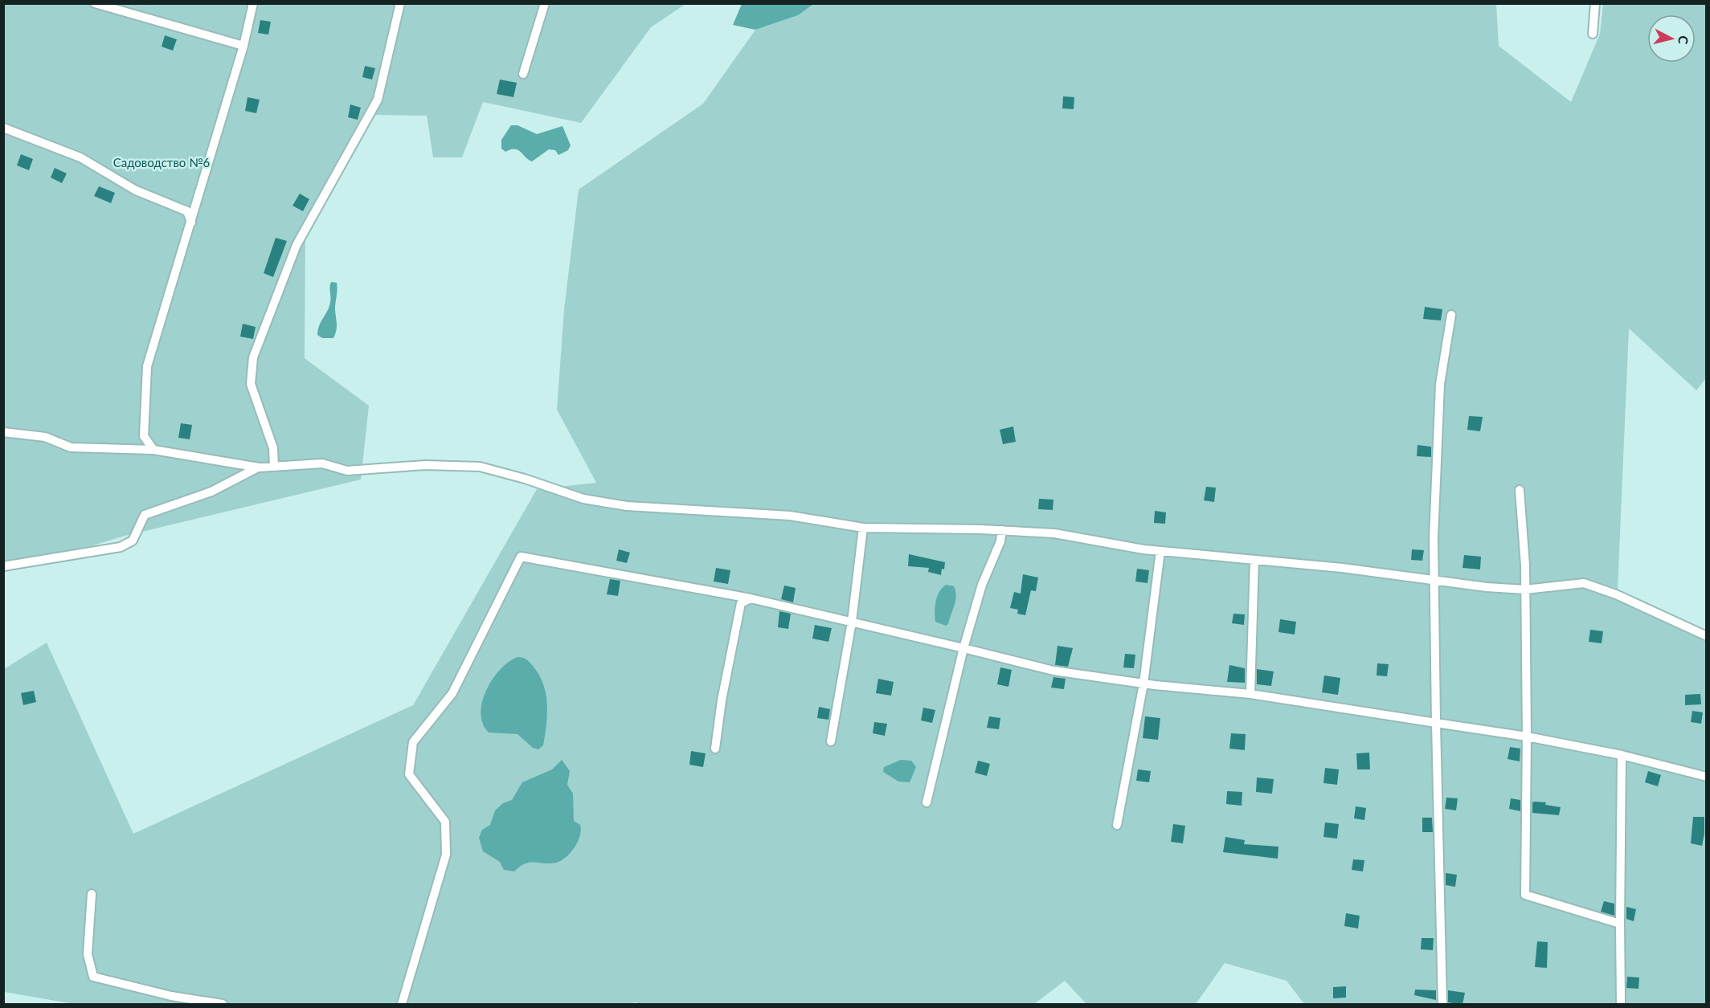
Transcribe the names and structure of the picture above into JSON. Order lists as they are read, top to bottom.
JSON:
{
  "parks": ["Садоводство №6"],
  "north": "right"
}
